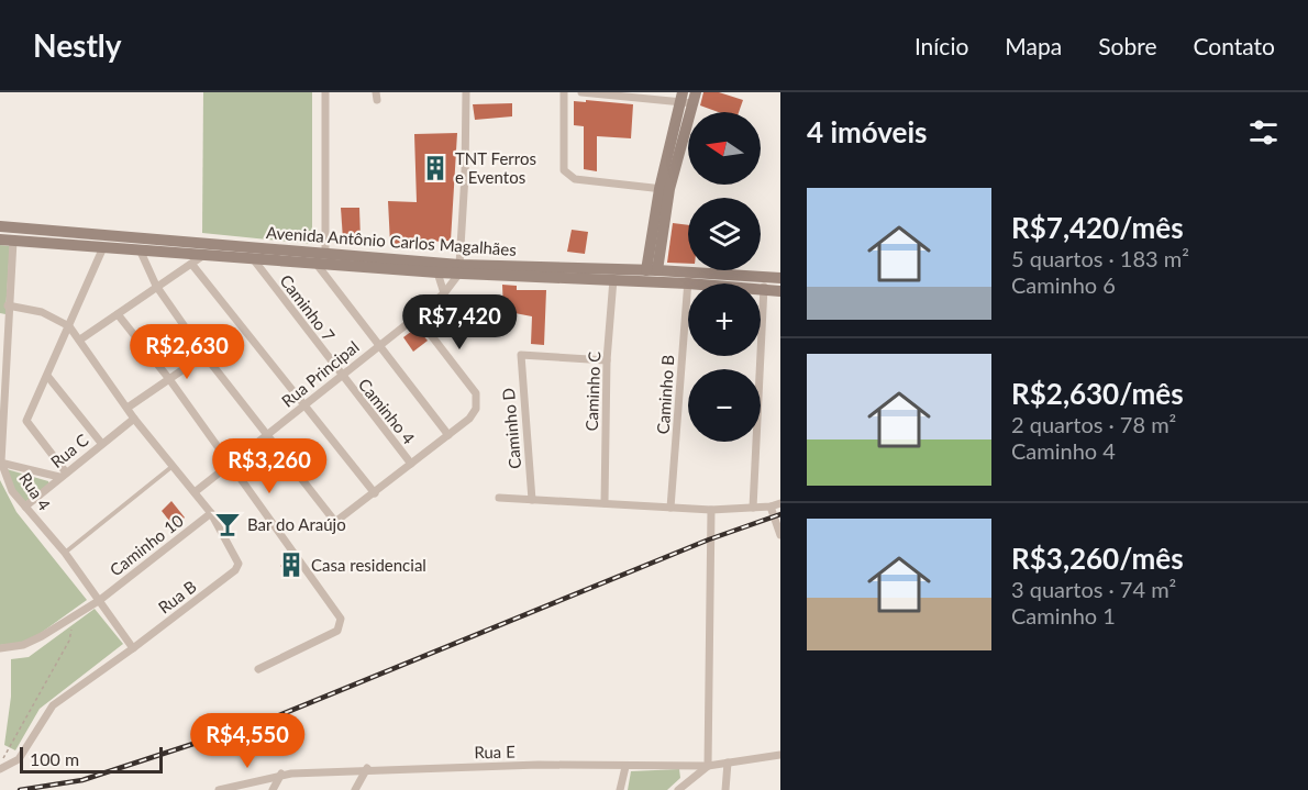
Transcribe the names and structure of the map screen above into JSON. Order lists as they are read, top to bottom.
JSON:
{
  "streets": {
    "main road": ["Avenida Antônio Carlos Magalhães"],
    "street": [
      "Caminho 7",
      "Rua Principal",
      "Caminho C",
      "Caminho B",
      "Caminho 4",
      "Caminho D",
      "Rua C",
      "Rua 4",
      "Caminho 10",
      "Rua B",
      "Rua E"
    ]
  },
  "crossings": [
    ["Avenida Antônio Carlos Magalhães", "Caminho 7"],
    ["Avenida Antônio Carlos Magalhães", "Rua Principal"],
    ["Avenida Antônio Carlos Magalhães", "Caminho C"],
    ["Avenida Antônio Carlos Magalhães", "Caminho B"],
    ["Avenida Antônio Carlos Magalhães", "Rua 4"],
    ["Caminho 7", "Rua Principal"],
    ["Caminho 7", "Caminho 4"],
    ["Rua Principal", "Caminho 4"],
    ["Rua Principal", "Rua B"],
    ["Caminho C", "Caminho D"],
    ["Rua C", "Rua 4"],
    ["Rua C", "Rua B"],
    ["Rua 4", "Caminho 10"],
    ["Rua 4", "Rua B"],
    ["Caminho 10", "Rua B"]
  ],
  "places": {
    "building": ["TNT Ferros e Eventos", "Casa residencial"],
    "bar": ["Bar do Araújo"]
  },
  "scale_bar": "100 m",
  "north": "left",
  "page": {
    "header": "Nestly",
    "nav": [
      "Início",
      "Mapa",
      "Sobre",
      "Contato"
    ],
    "heading": "4 imóveis",
    "map_buttons": ["+", "−"],
    "list": [
      {
        "name": "R$7,420/mês",
        "note": "5 quartos · 183 m² · Caminho 6"
      },
      {
        "name": "R$2,630/mês",
        "note": "2 quartos · 78 m² · Caminho 4"
      },
      {
        "name": "R$3,260/mês",
        "note": "3 quartos · 74 m² · Caminho 1"
      }
    ],
    "price": [
      "R$7,420",
      "R$2,630",
      "R$3,260",
      "R$4,550"
    ],
    "scale": "100 m"
  }
}
